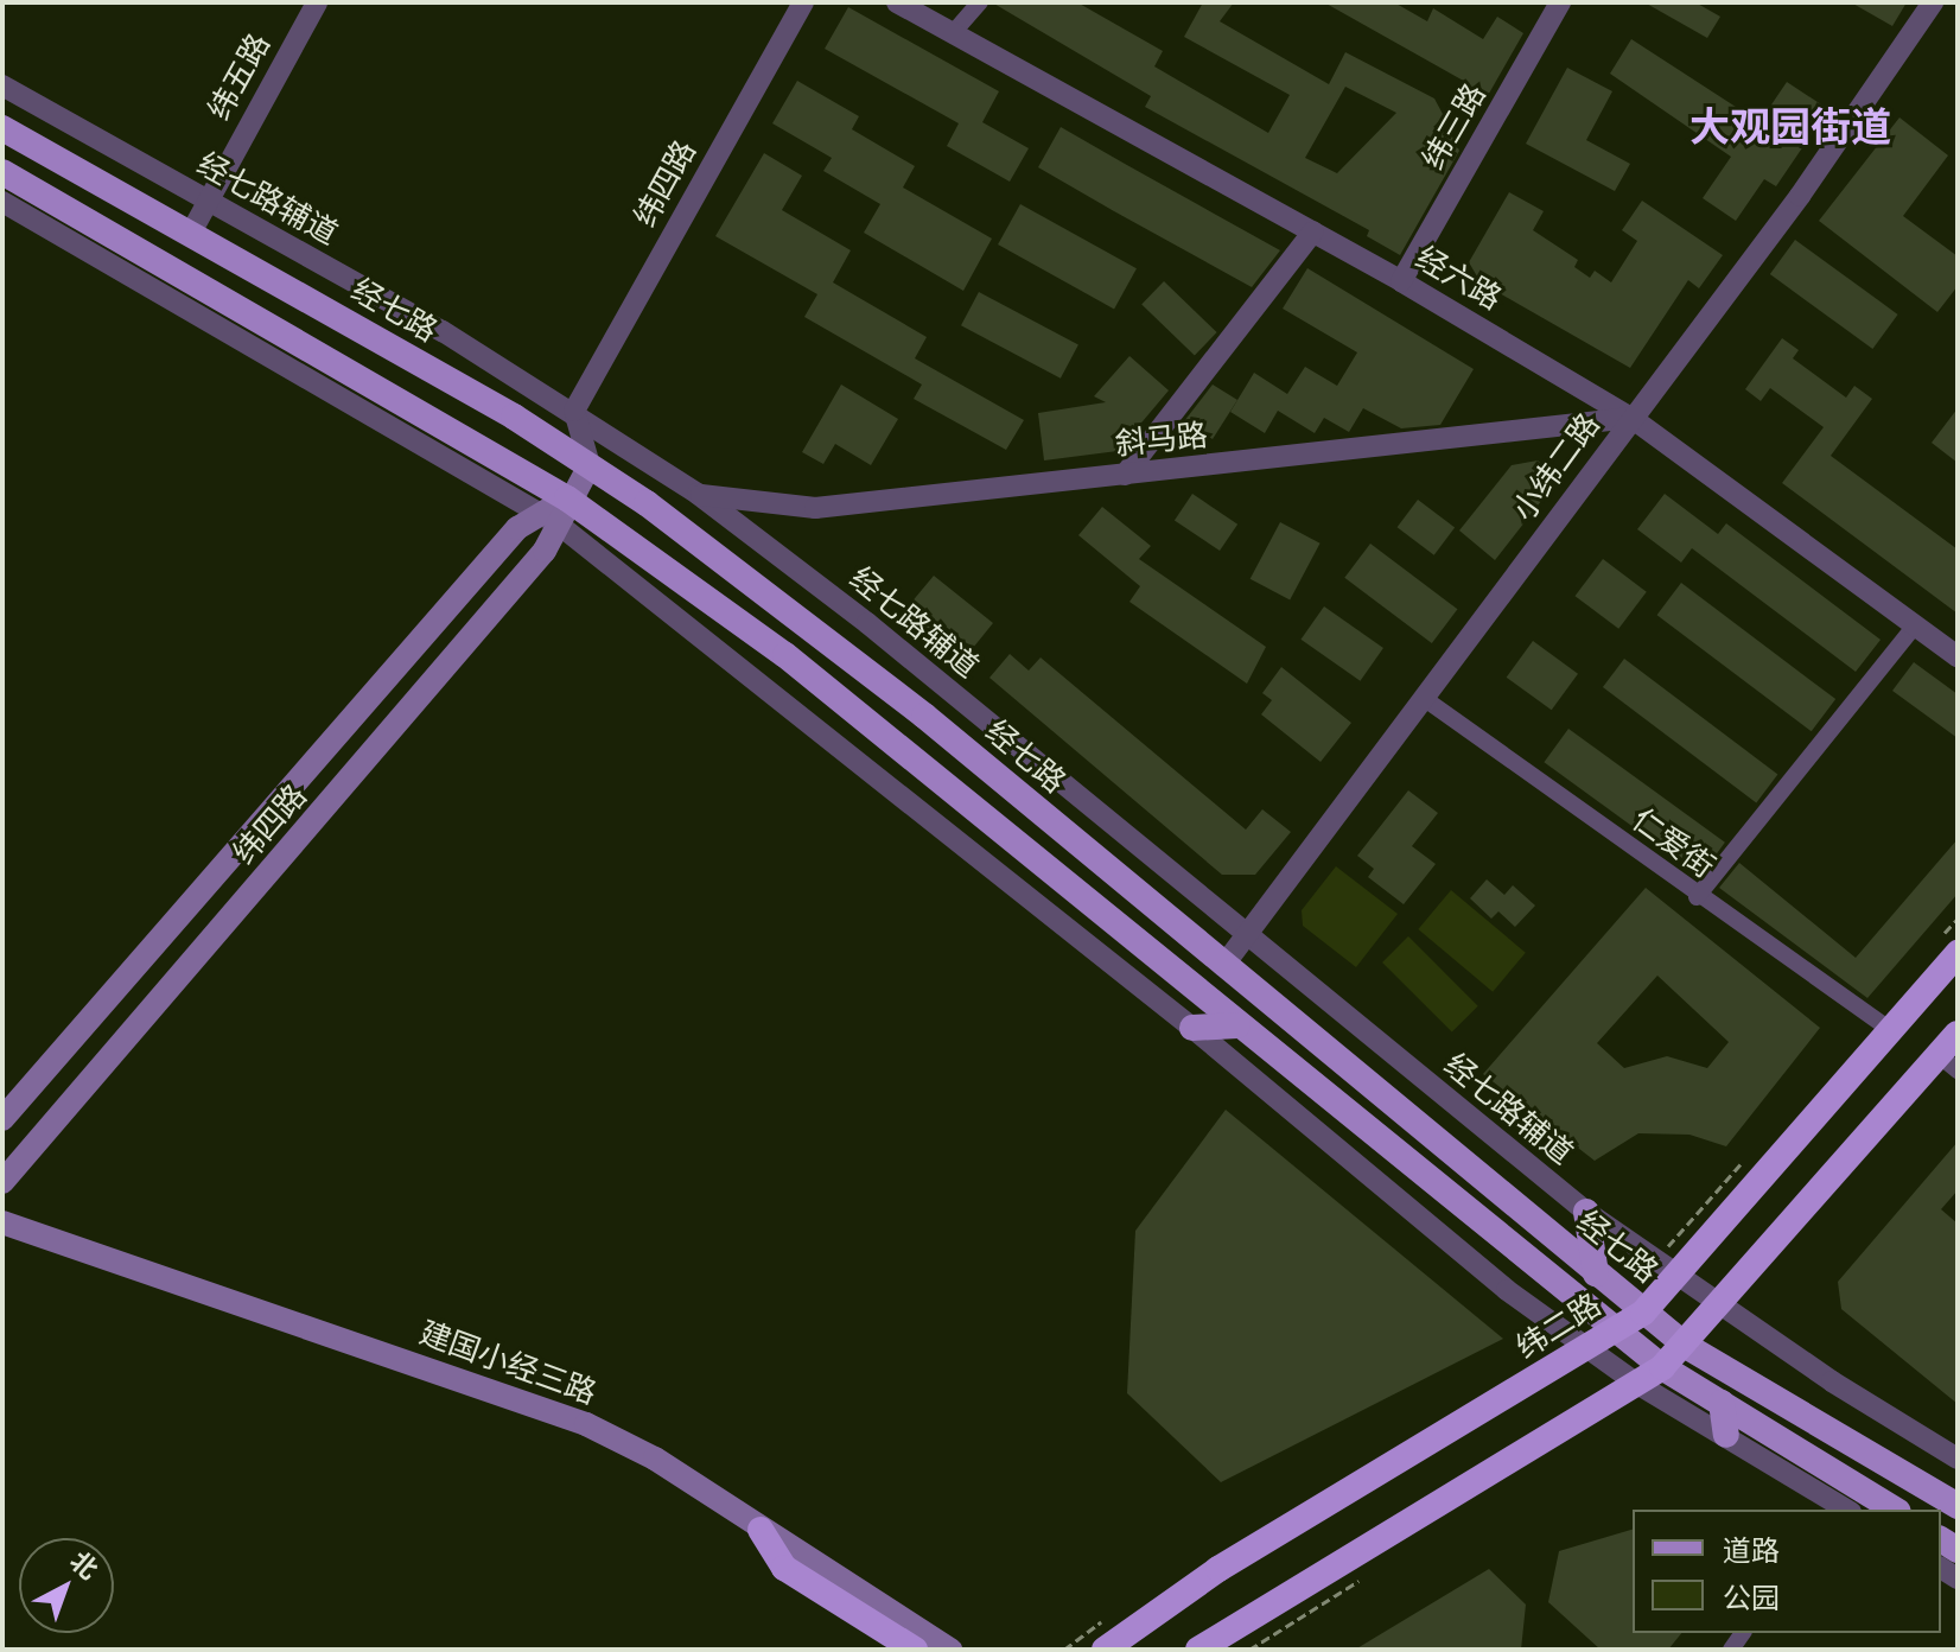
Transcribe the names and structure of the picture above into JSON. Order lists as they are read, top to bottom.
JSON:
{
  "streets": {
    "highway": ["纬二路"],
    "main road": ["纬四路", "经七路", "建国小经三路"],
    "street": [
      "纬五路",
      "纬三路",
      "经七路辅道",
      "经六路",
      "斜马路",
      "小纬二路",
      "仁爱街"
    ]
  },
  "crossings": [
    ["纬五路", "经七路辅道"],
    ["纬五路", "经七路"],
    ["纬三路", "经六路"],
    ["纬四路", "经七路辅道"],
    ["纬四路", "经七路"],
    ["经七路辅道", "斜马路"],
    ["经七路辅道", "小纬二路"],
    ["经七路辅道", "纬二路"],
    ["经六路", "斜马路"],
    ["经六路", "小纬二路"],
    ["经七路", "小纬二路"],
    ["经七路", "纬二路"],
    ["斜马路", "小纬二路"],
    ["小纬二路", "仁爱街"],
    ["仁爱街", "纬二路"]
  ],
  "districts": ["大观园街道"],
  "legend": ["道路", "公园"],
  "north": "top right"
}
